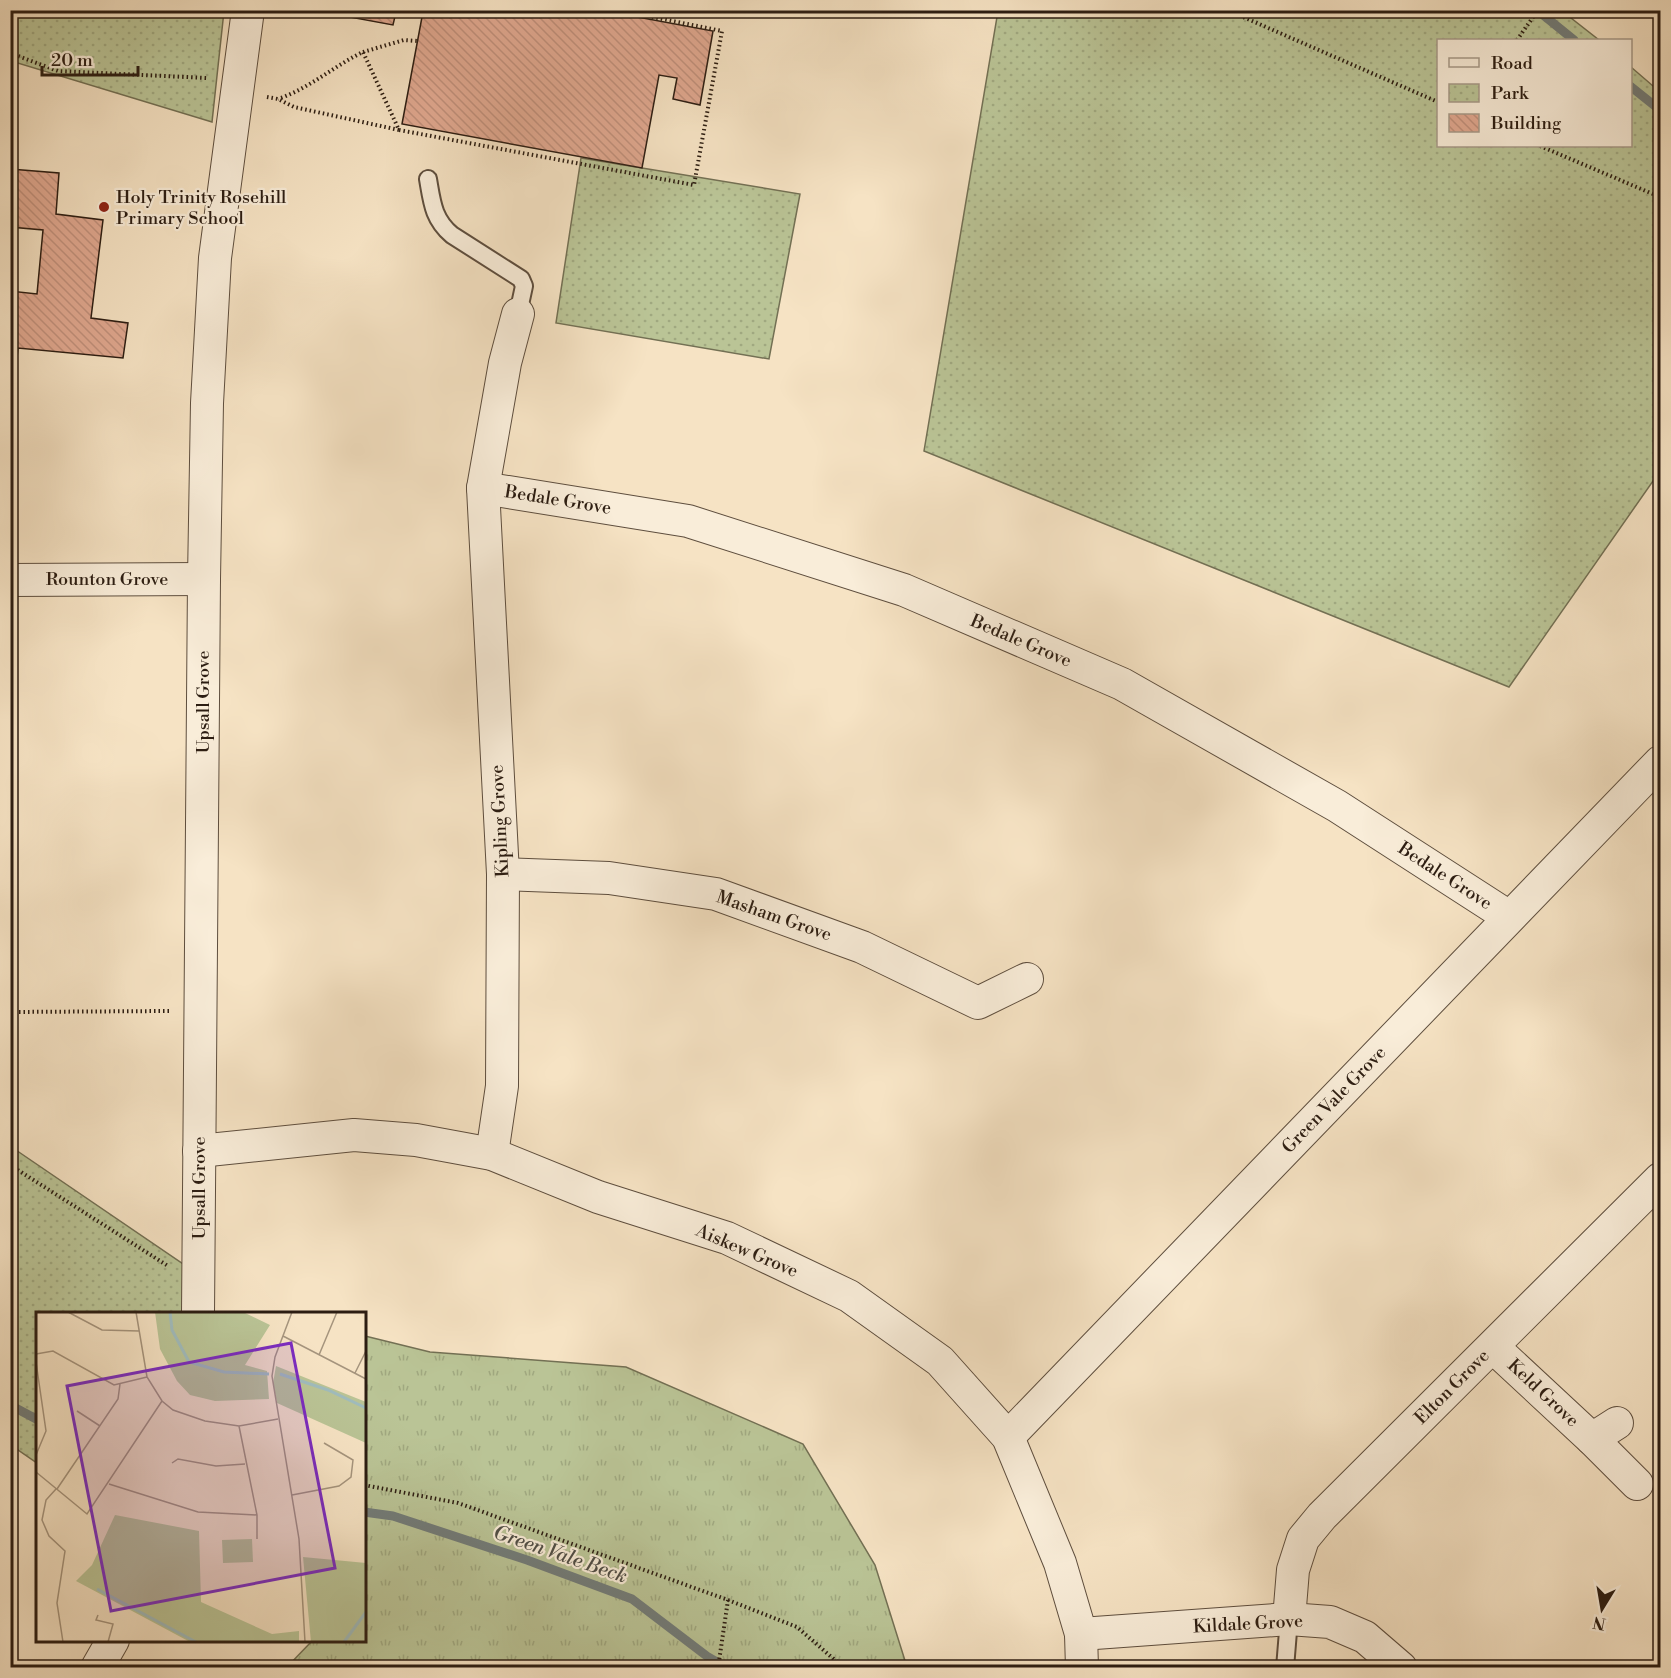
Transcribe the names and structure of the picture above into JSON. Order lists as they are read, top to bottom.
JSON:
{
  "streets": {
    "street": [
      "Bedale Grove",
      "Rounton Grove",
      "Upsall Grove",
      "Kipling Grove",
      "Masham Grove",
      "Green Vale Grove",
      "Aiskew Grove",
      "Elton Grove",
      "Keld Grove",
      "Kildale Grove"
    ]
  },
  "crossings": [
    ["Bedale Grove", "Kipling Grove"],
    ["Bedale Grove", "Green Vale Grove"],
    ["Rounton Grove", "Upsall Grove"],
    ["Upsall Grove", "Aiskew Grove"],
    ["Kipling Grove", "Masham Grove"],
    ["Kipling Grove", "Aiskew Grove"],
    ["Green Vale Grove", "Aiskew Grove"],
    ["Aiskew Grove", "Kildale Grove"],
    ["Elton Grove", "Keld Grove"],
    ["Elton Grove", "Kildale Grove"]
  ],
  "water": ["Green Vale Beck"],
  "places": ["Holy Trinity Rosehill Primary School"],
  "legend": ["Road", "Park", "Building"],
  "scale_bar": "20 m",
  "north": "bottom"
}
